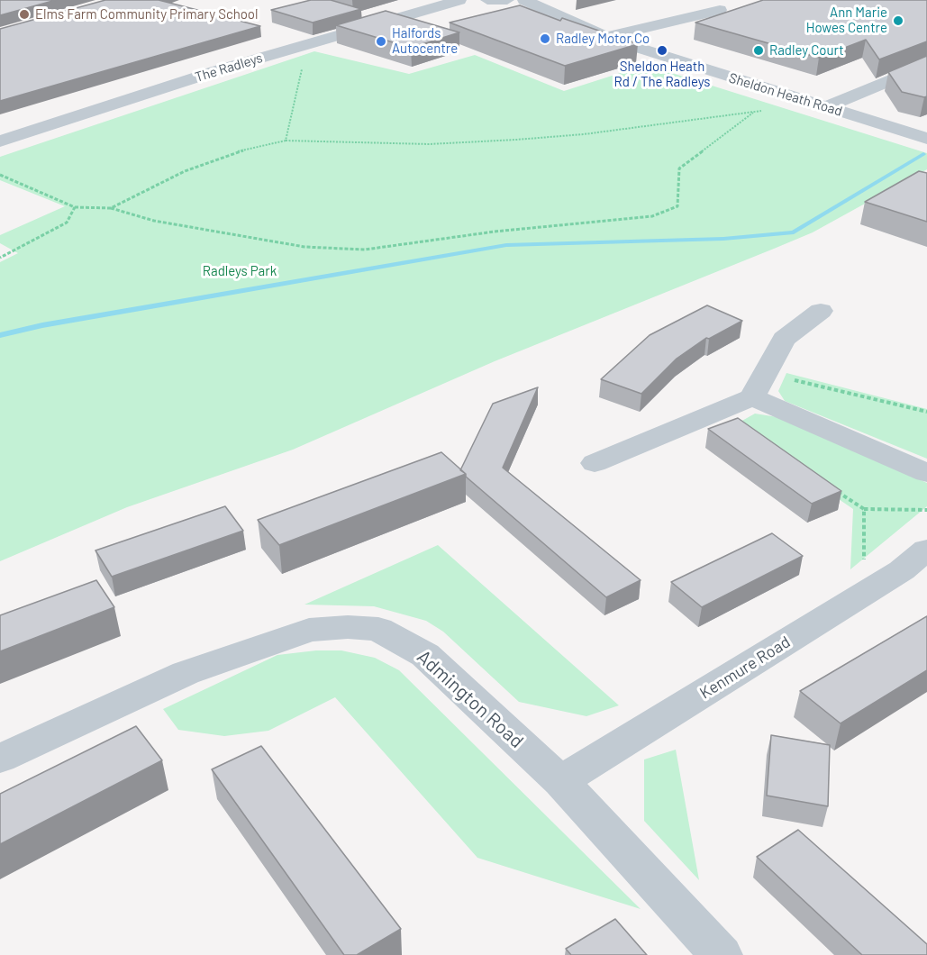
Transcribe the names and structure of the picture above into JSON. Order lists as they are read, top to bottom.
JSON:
{
  "streets": {
    "street": [
      "The Radleys",
      "Sheldon Heath Road",
      "Kenmure Road",
      "Admington Road"
    ]
  },
  "crossings": [
    ["Kenmure Road", "Admington Road"]
  ],
  "parks": ["Radleys Park"],
  "places": [
    "Elms Farm Community Primary School",
    "Ann Marie Howes Centre",
    "Radley Motor Co",
    "Halfords Autocentre",
    "Sheldon Heath Rd / The Radleys",
    "Radley Court"
  ]
}
